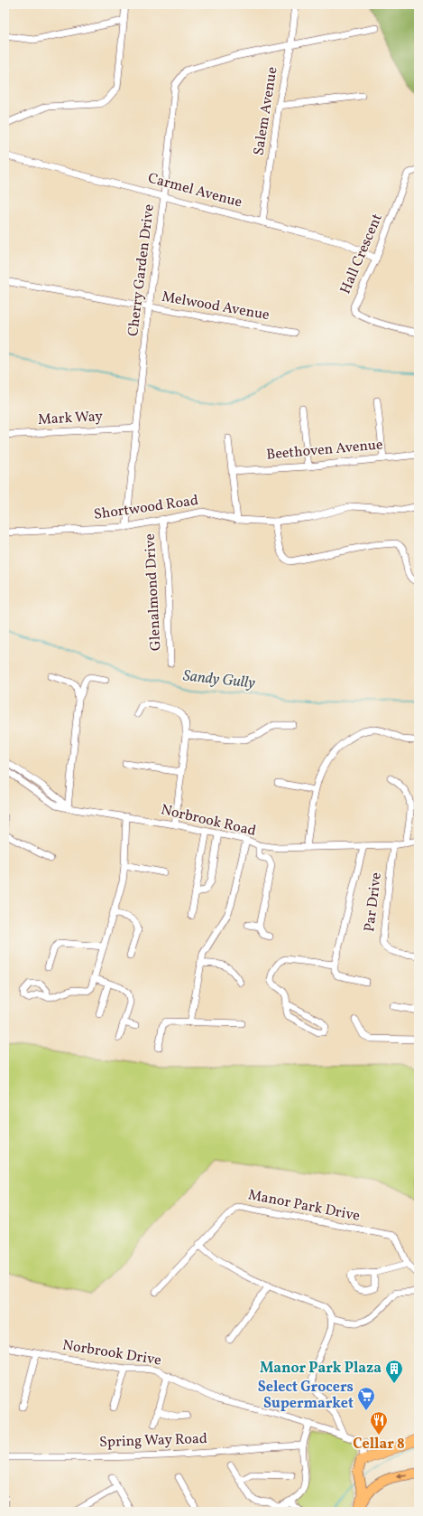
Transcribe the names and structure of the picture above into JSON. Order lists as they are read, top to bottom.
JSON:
{
  "streets": {
    "street": [
      "Salem Avenue",
      "Carmel Avenue",
      "Hall Crescent",
      "Cherry Garden Drive",
      "Melwood Avenue",
      "Mark Way",
      "Beethoven Avenue",
      "Shortwood Road",
      "Glenalmond Drive",
      "Norbrook Road",
      "Par Drive",
      "Manor Park Drive",
      "Norbrook Drive",
      "Spring Way Road"
    ]
  },
  "crossings": [
    ["Salem Avenue", "Carmel Avenue"],
    ["Salem Avenue", "Cherry Garden Drive"],
    ["Carmel Avenue", "Hall Crescent"],
    ["Carmel Avenue", "Cherry Garden Drive"],
    ["Cherry Garden Drive", "Melwood Avenue"],
    ["Cherry Garden Drive", "Mark Way"],
    ["Cherry Garden Drive", "Shortwood Road"],
    ["Shortwood Road", "Glenalmond Drive"],
    ["Norbrook Road", "Par Drive"]
  ],
  "water": ["Sandy Gully"],
  "places": {
    "building": ["Manor Park Plaza"],
    "supermarket": ["Select Grocers Supermarket"],
    "restaurant": ["Cellar 8"]
  }
}
